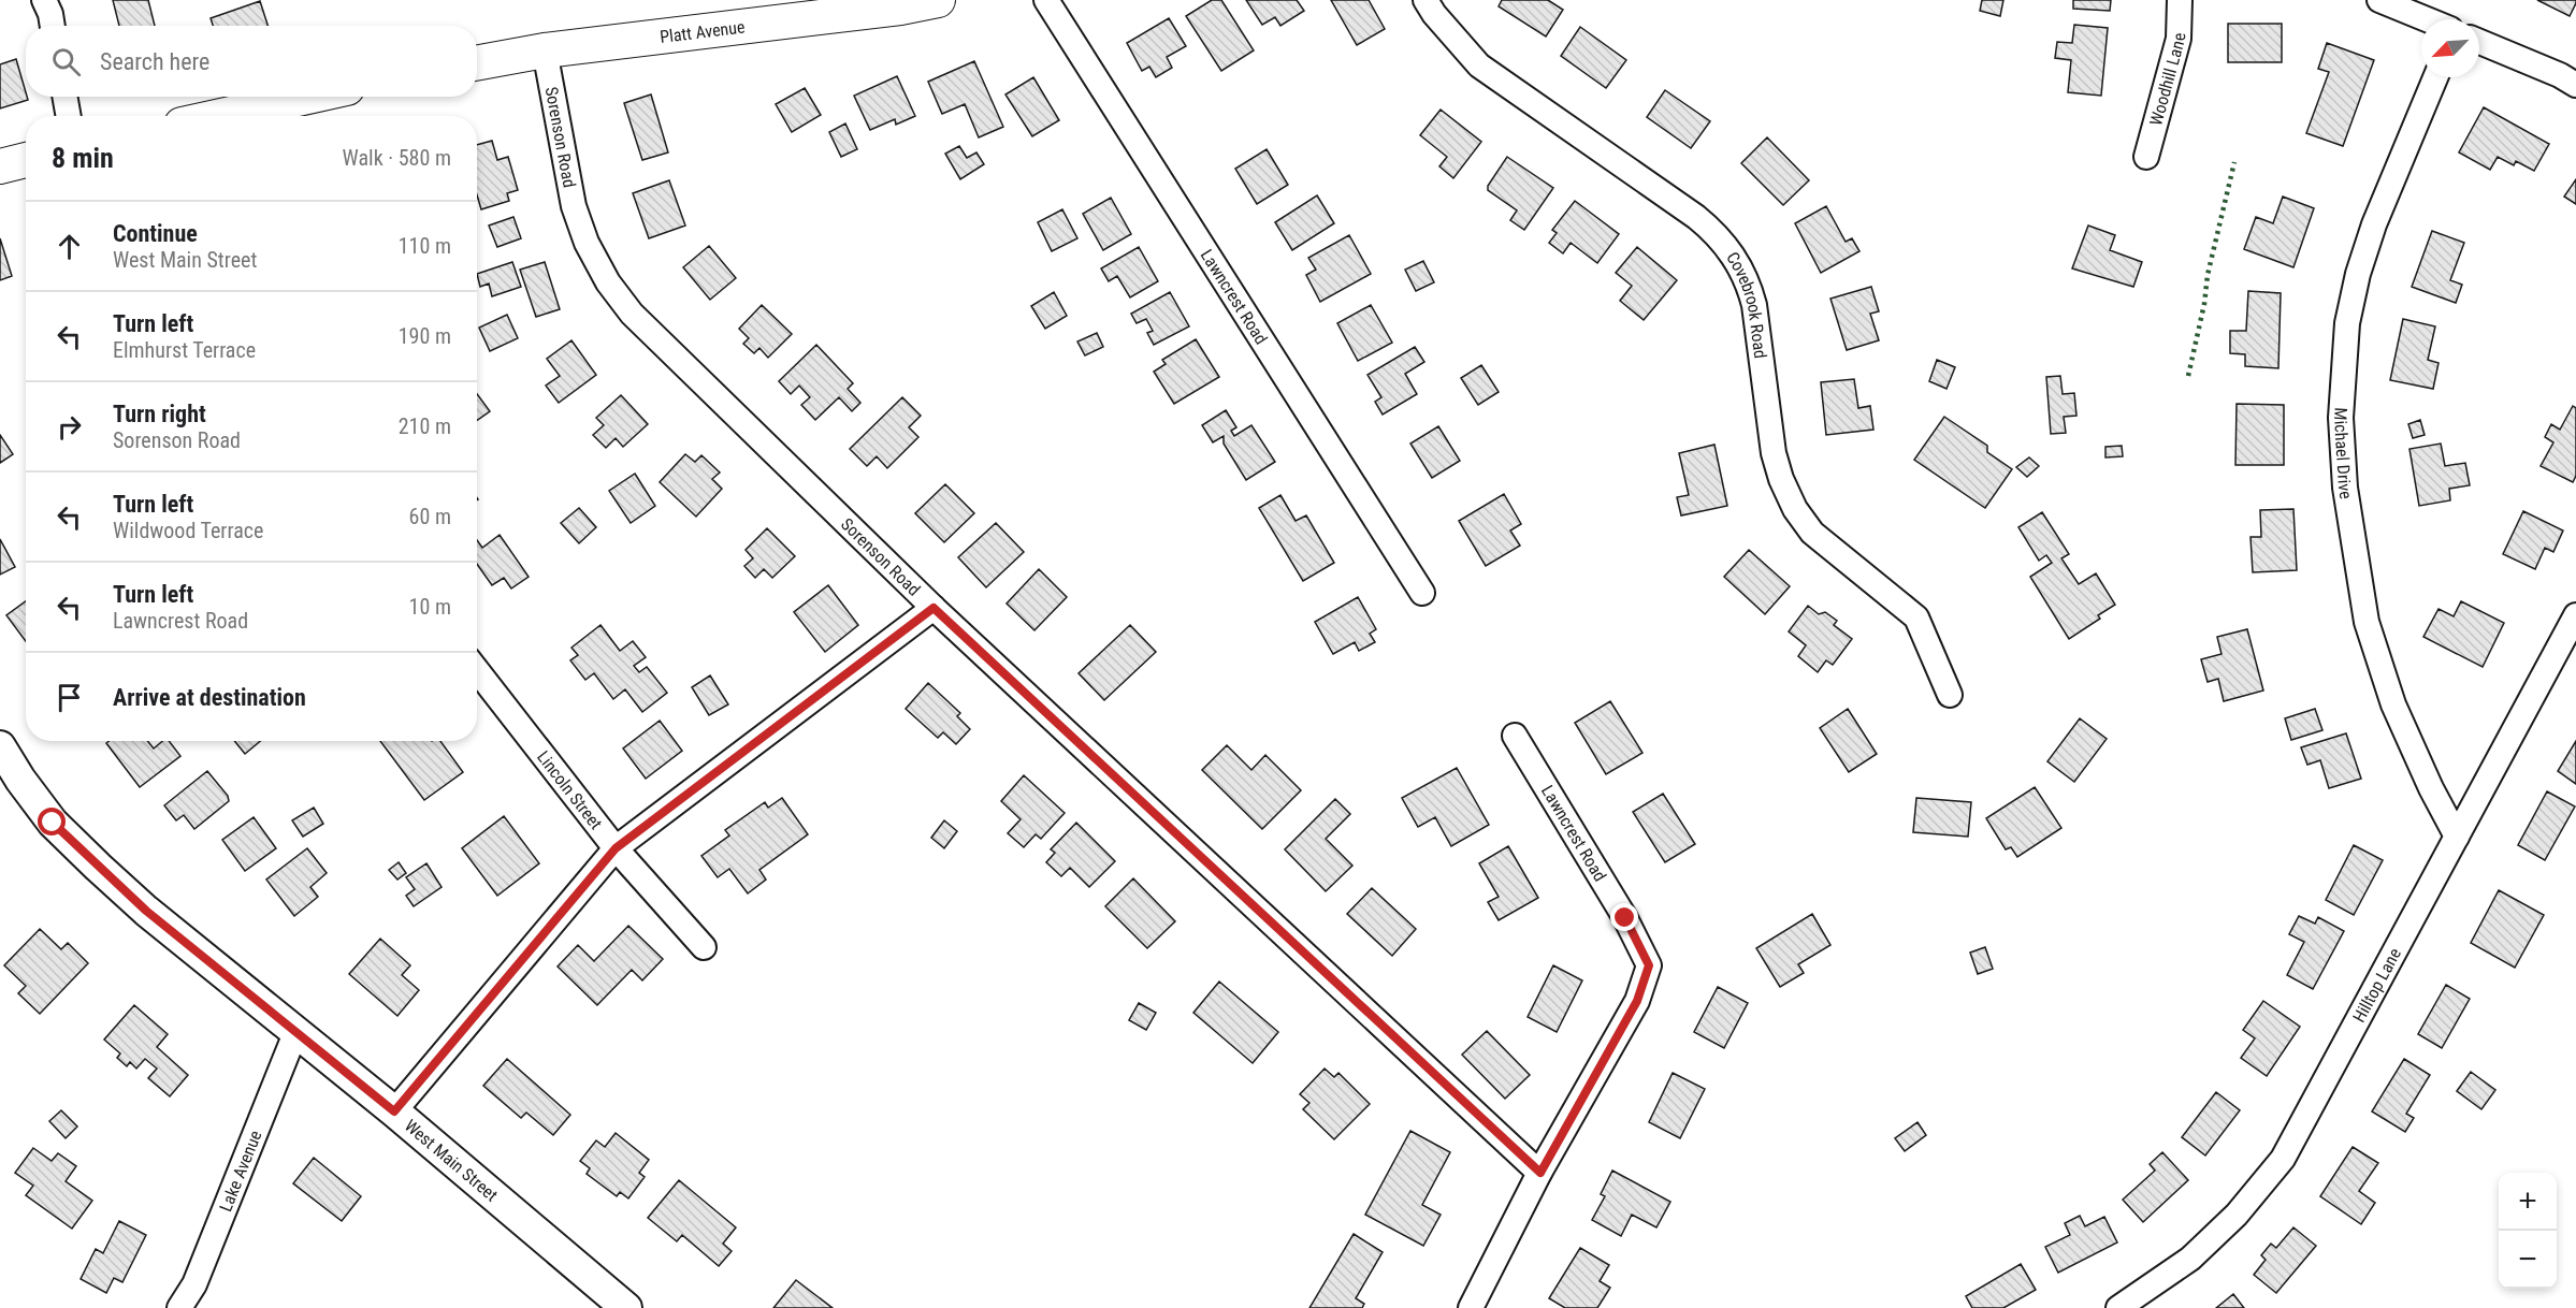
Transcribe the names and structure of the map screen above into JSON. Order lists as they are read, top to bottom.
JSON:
{
  "streets": {
    "main road": ["Platt Avenue"],
    "street": [
      "Woodhill Lane",
      "Sorenson Road",
      "Lawncrest Road",
      "Covebrook Road",
      "Michael Drive",
      "Lincoln Street",
      "Hilltop Lane",
      "West Main Street",
      "Lake Avenue"
    ]
  },
  "crossings": [
    ["Platt Avenue", "Sorenson Road"],
    ["Sorenson Road", "Lawncrest Road"],
    ["Michael Drive", "Hilltop Lane"],
    ["West Main Street", "Lake Avenue"]
  ],
  "north": "bottom left",
  "page": {
    "search": "Search here",
    "heading": ["8 min", "Walk · 580 m"],
    "list": [
      ["Continue", "West Main Street", "110 m"],
      ["Turn left", "Elmhurst Terrace", "190 m"],
      ["Turn right", "Sorenson Road", "210 m"],
      ["Turn left", "Wildwood Terrace", "60 m"],
      ["Turn left", "Lawncrest Road", "10 m"],
      "Arrive at destination"
    ],
    "map_buttons": ["+", "−"]
  }
}
